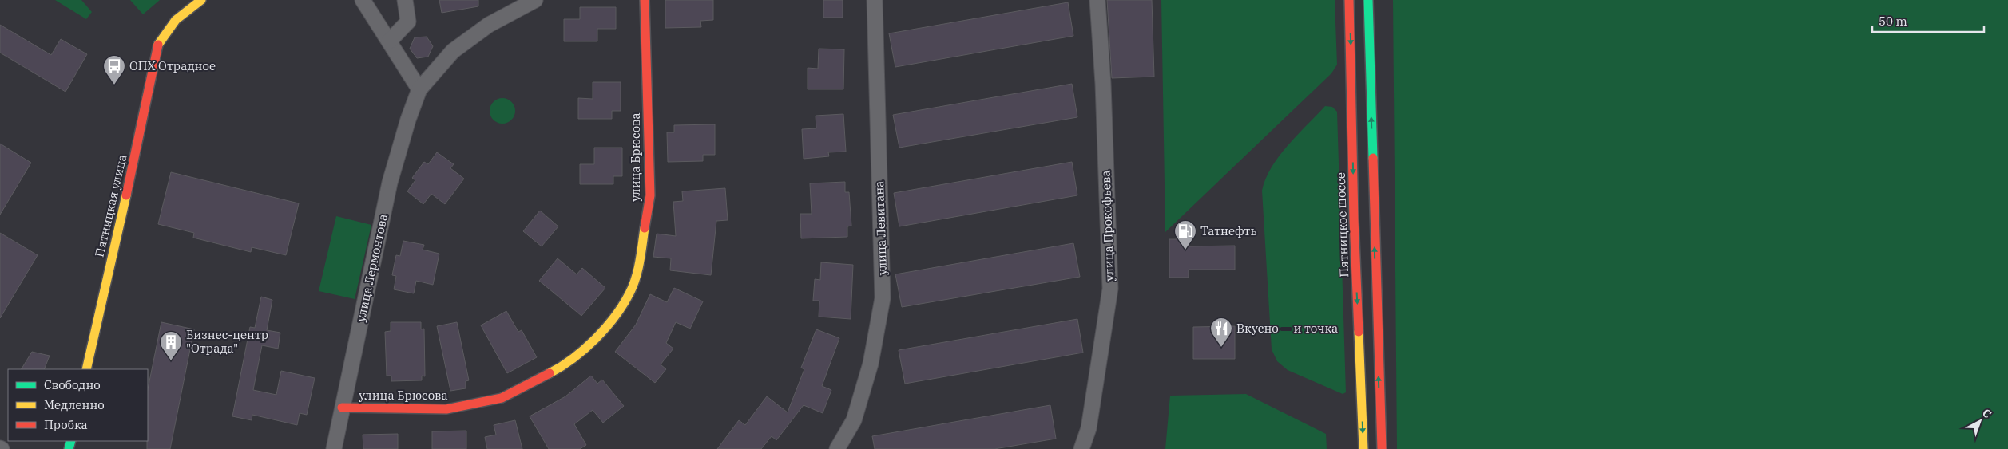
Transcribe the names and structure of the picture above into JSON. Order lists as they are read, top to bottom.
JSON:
{
  "streets": {
    "street": [
      "улица Брюсова",
      "Пятницкая улица",
      "Пятницкое шоссе",
      "улица Прокофьева",
      "улица Левитана",
      "улица Лермонтова"
    ]
  },
  "crossings": [
    ["улица Брюсова", "улица Лермонтова"]
  ],
  "places": {
    "bus stop": ["ОПХ Отрадное"],
    "fuel station": ["Татнефть"],
    "restaurant": ["Вкусно — и точка"],
    "building": ["Бизнес-центр \"Отрада\""]
  },
  "legend": ["Свободно", "Медленно", "Пробка"],
  "scale_bar": "50 m",
  "north": "top right"
}
